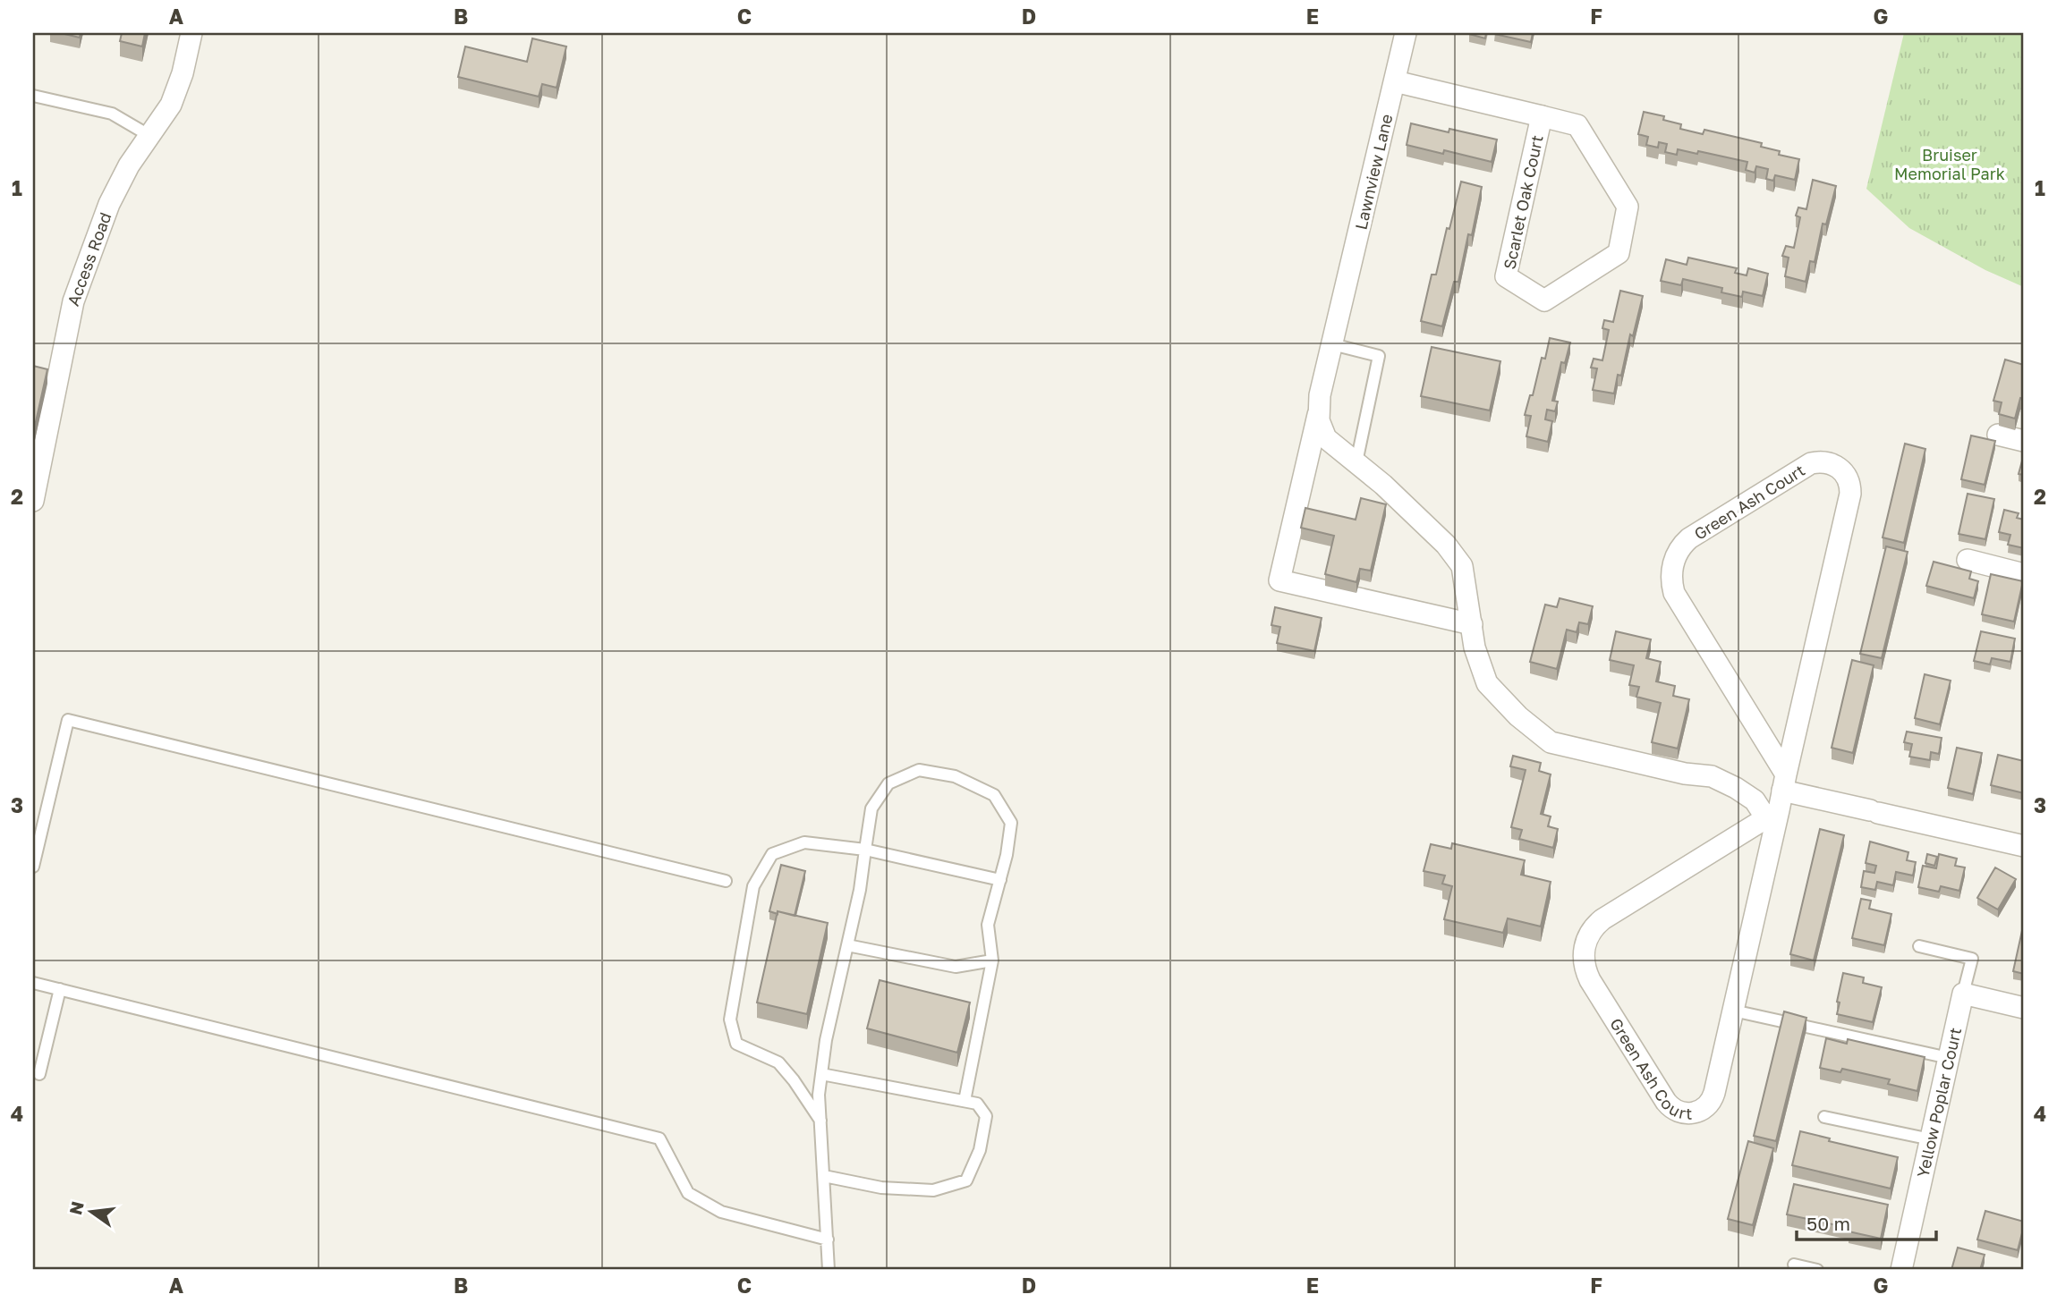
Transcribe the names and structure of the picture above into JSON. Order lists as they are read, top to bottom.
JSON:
{
  "streets": {
    "street": [
      "Lawnview Lane",
      "Scarlet Oak Court",
      "Access Road",
      "Green Ash Court",
      "Yellow Poplar Court"
    ]
  },
  "crossings": [
    ["Lawnview Lane", "Scarlet Oak Court"]
  ],
  "parks": ["Bruiser Memorial Park"],
  "scale_bar": "50 m",
  "north": "left",
  "grid": {
    "columns": [
      "A",
      "B",
      "C",
      "D",
      "E",
      "F",
      "G"
    ],
    "rows": [
      "1",
      "2",
      "3",
      "4"
    ]
  }
}
